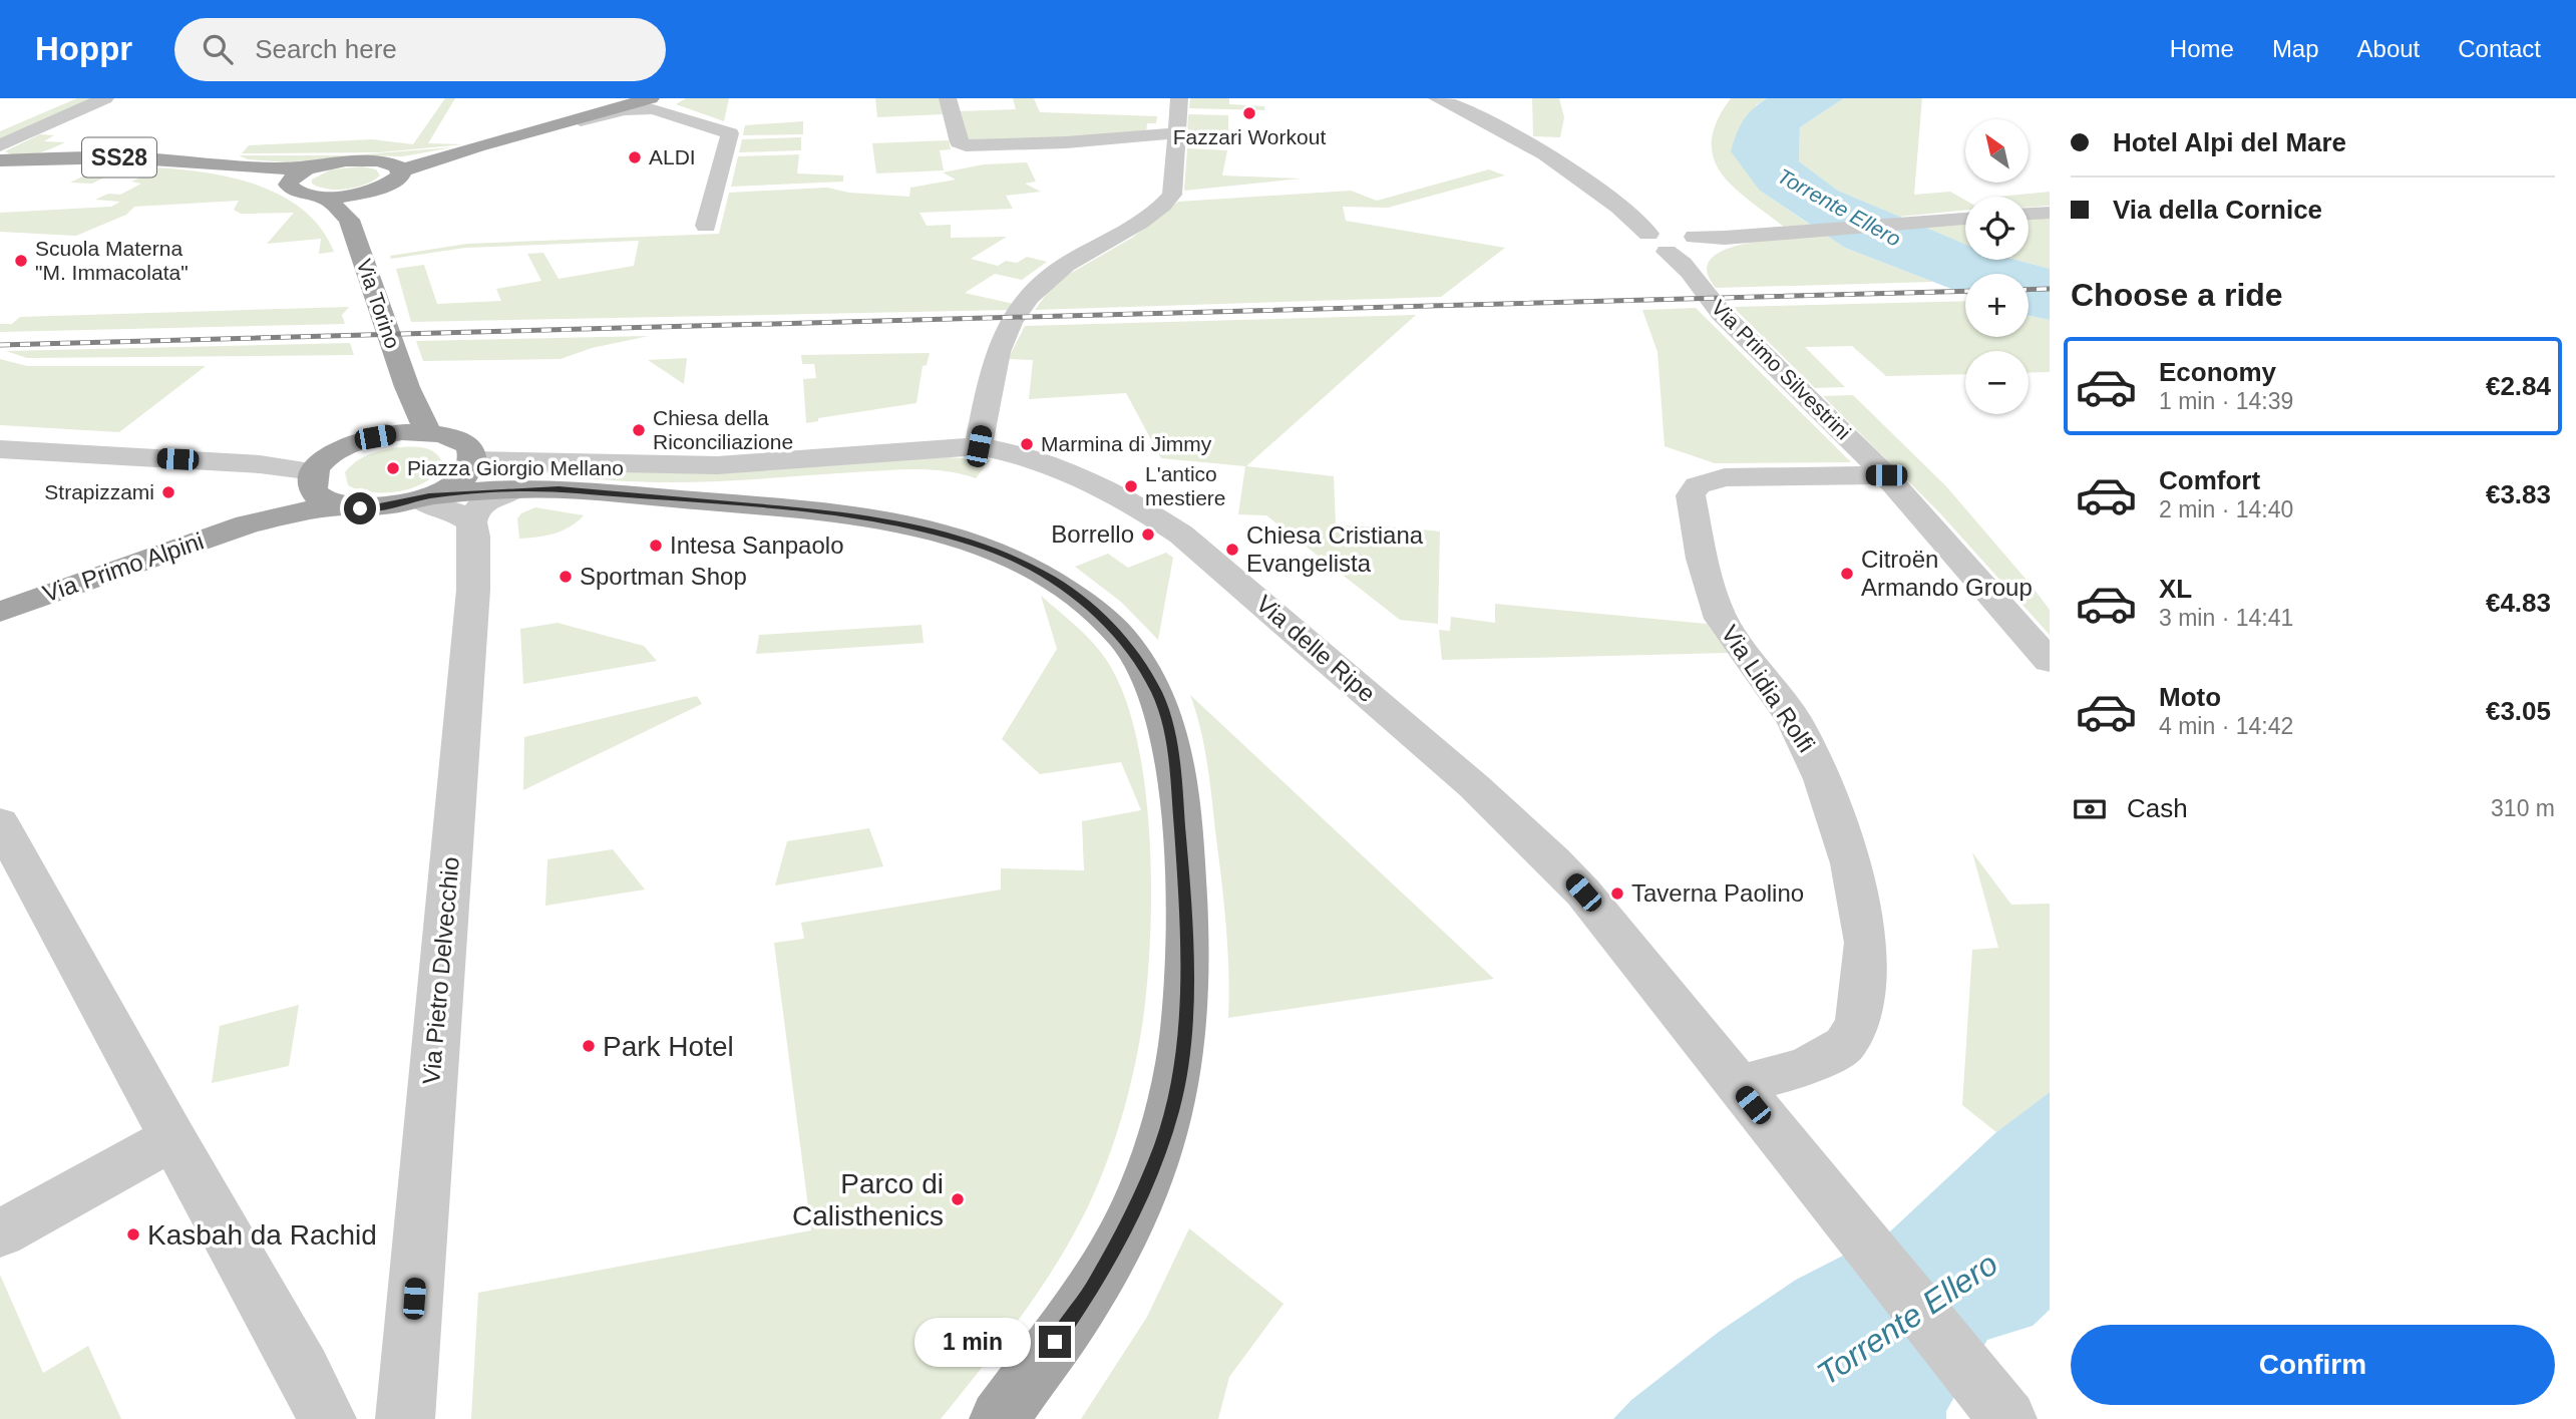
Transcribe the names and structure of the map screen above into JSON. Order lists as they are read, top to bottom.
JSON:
{
  "streets": {
    "main road": ["SS28", "Via Torino", "Via Primo Alpini"],
    "street": [
      "Via Primo Silvestrini",
      "Via delle Ripe",
      "Via Lidia Rolfi",
      "Via Pietro Delvecchio"
    ]
  },
  "crossings": [
    ["Via Primo Silvestrini", "Via Lidia Rolfi"],
    ["Via delle Ripe", "Via Lidia Rolfi"]
  ],
  "water": ["Torrente Ellero"],
  "places": [
    "Fazzari Workout",
    "ALDI",
    "Scuola Materna \"M. Immacolata\"",
    "Chiesa della Riconciliazione",
    "Marmina di Jimmy",
    "Piazza Giorgio Mellano",
    "L'antico mestiere",
    "Strapizzami",
    "Borrello",
    "Intesa Sanpaolo",
    "Chiesa Cristiana Evangelista",
    "Citroën Armando Group",
    "Sportman Shop",
    "Taverna Paolino",
    "Park Hotel",
    "Parco di Calisthenics",
    "Kasbah da Rachid"
  ],
  "north": "top left",
  "page": {
    "header": "Hoppr",
    "search": "Search here",
    "nav": [
      "Home",
      "Map",
      "About",
      "Contact"
    ],
    "banner": ["Hotel Alpi del Mare", "Via della Cornice"],
    "map_buttons": ["+", "−"],
    "heading": "Choose a ride",
    "list": [
      {
        "name": "Economy",
        "note": "1 min · 14:39",
        "value": "€2.84"
      },
      {
        "name": "Comfort",
        "note": "2 min · 14:40",
        "value": "€3.83"
      },
      {
        "name": "XL",
        "note": "3 min · 14:41",
        "value": "€4.83"
      },
      {
        "name": "Moto",
        "note": "4 min · 14:42",
        "value": "€3.05"
      }
    ],
    "pay": ["Cash", "310 m"],
    "buttons": "Confirm",
    "bubble": "1 min"
  }
}
